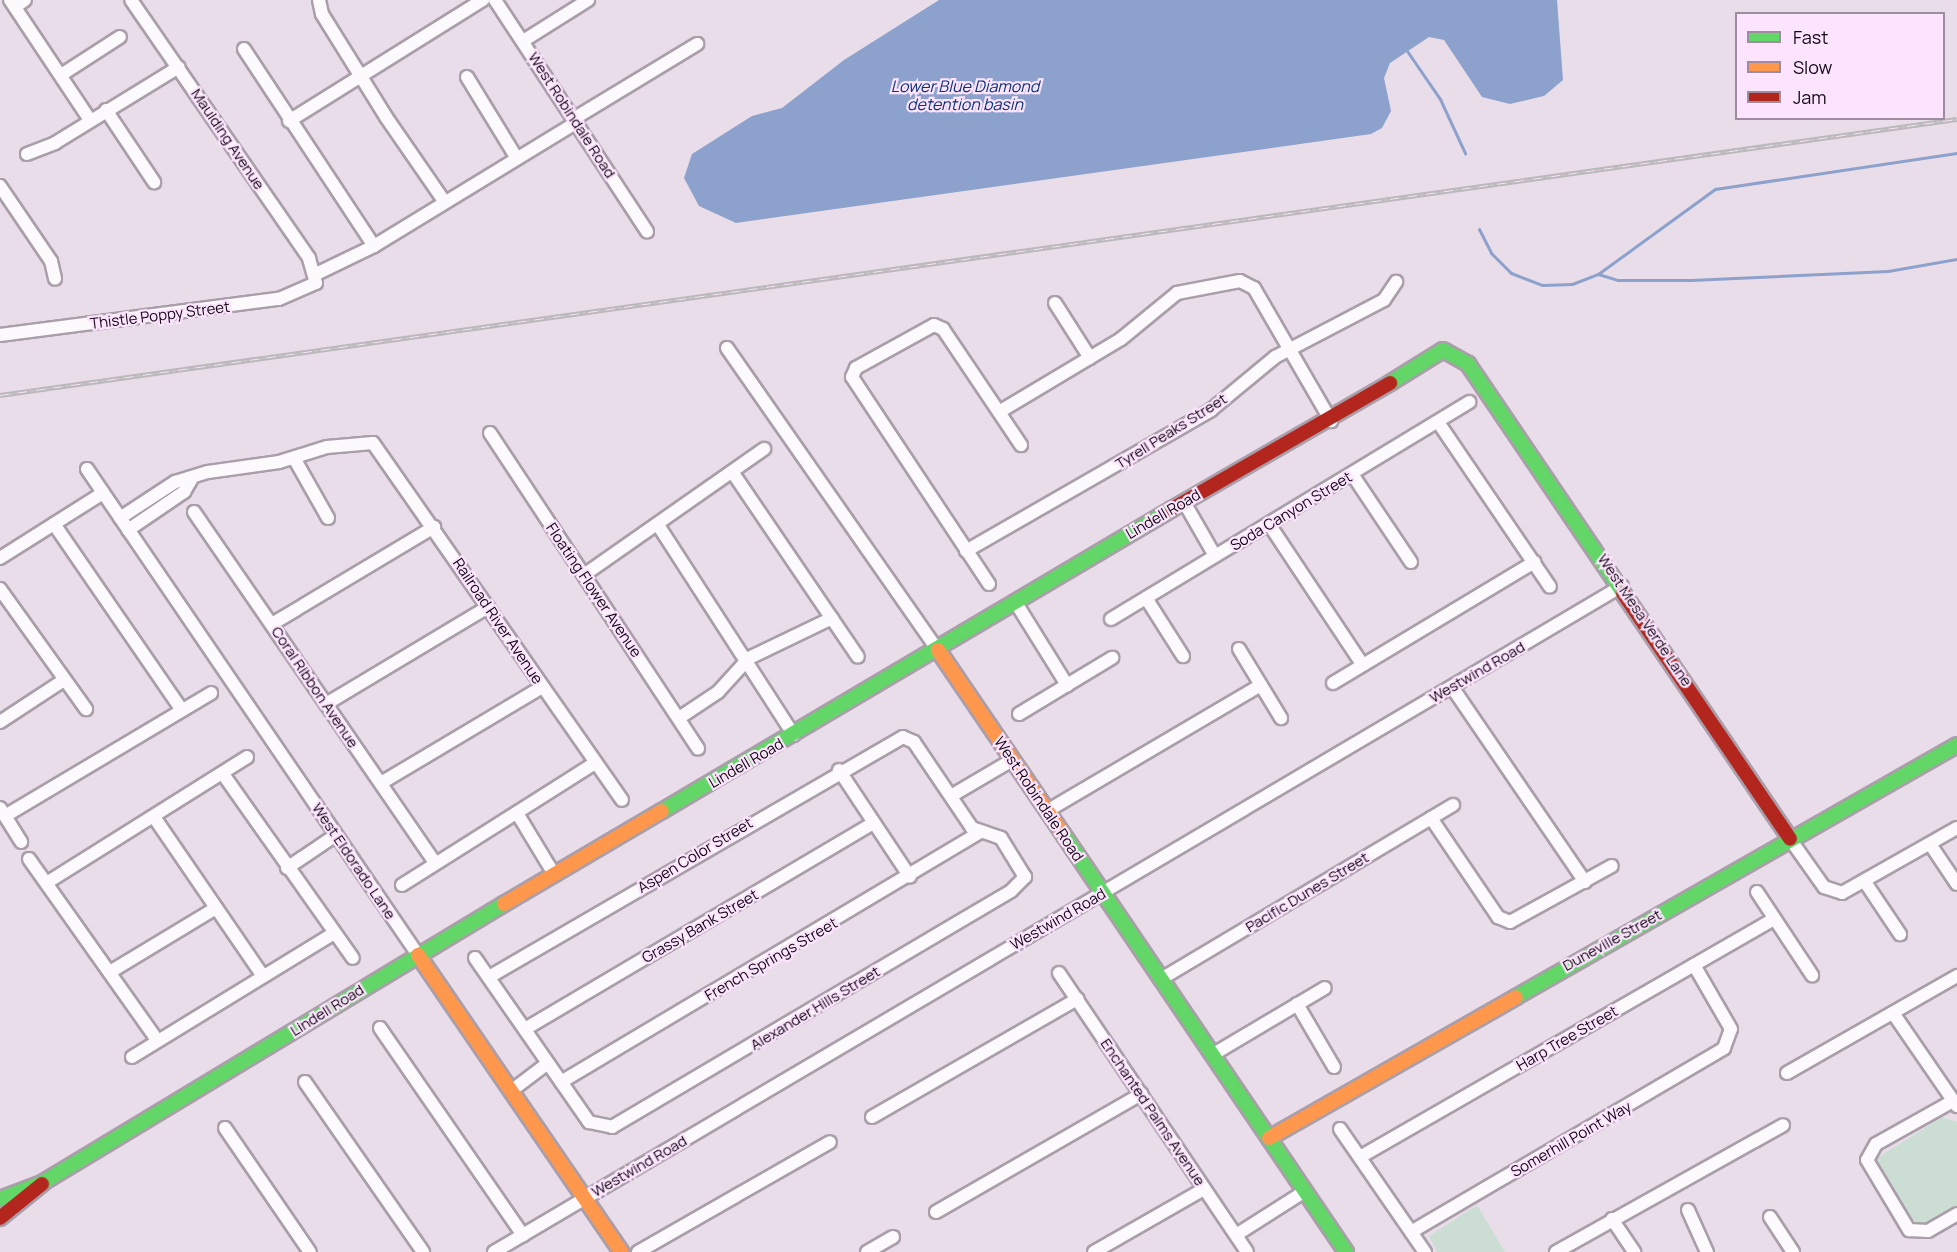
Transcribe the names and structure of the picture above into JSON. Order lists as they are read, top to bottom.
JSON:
{
  "streets": {
    "street": [
      "West Robindale Road",
      "Maulding Avenue",
      "Thistle Poppy Street",
      "Tyrell Peaks Street",
      "Soda Canyon Street",
      "Lindell Road",
      "Floating Flower Avenue",
      "West Mesa Verde Lane",
      "Railroad River Avenue",
      "Westwind Road",
      "Coral Ribbon Avenue",
      "Aspen Color Street",
      "West Eldorado Lane",
      "Pacific Dunes Street",
      "Grassy Bank Street",
      "Duneville Street",
      "French Springs Street",
      "Alexander Hills Street",
      "Harp Tree Street",
      "Enchanted Palms Avenue",
      "Somerhill Point Way"
    ]
  },
  "crossings": [
    ["West Robindale Road", "Thistle Poppy Street"],
    ["West Robindale Road", "Lindell Road"],
    ["West Robindale Road", "Westwind Road"],
    ["West Robindale Road", "Pacific Dunes Street"],
    ["West Robindale Road", "Duneville Street"],
    ["Maulding Avenue", "Thistle Poppy Street"],
    ["Lindell Road", "West Mesa Verde Lane"],
    ["Lindell Road", "West Eldorado Lane"],
    ["West Mesa Verde Lane", "Westwind Road"],
    ["West Mesa Verde Lane", "Duneville Street"],
    ["Westwind Road", "West Eldorado Lane"],
    ["French Springs Street", "Alexander Hills Street"],
    ["Harp Tree Street", "Somerhill Point Way"]
  ],
  "water": ["Lower Blue Diamond detention basin"],
  "legend": ["Fast", "Slow", "Jam"]
}
